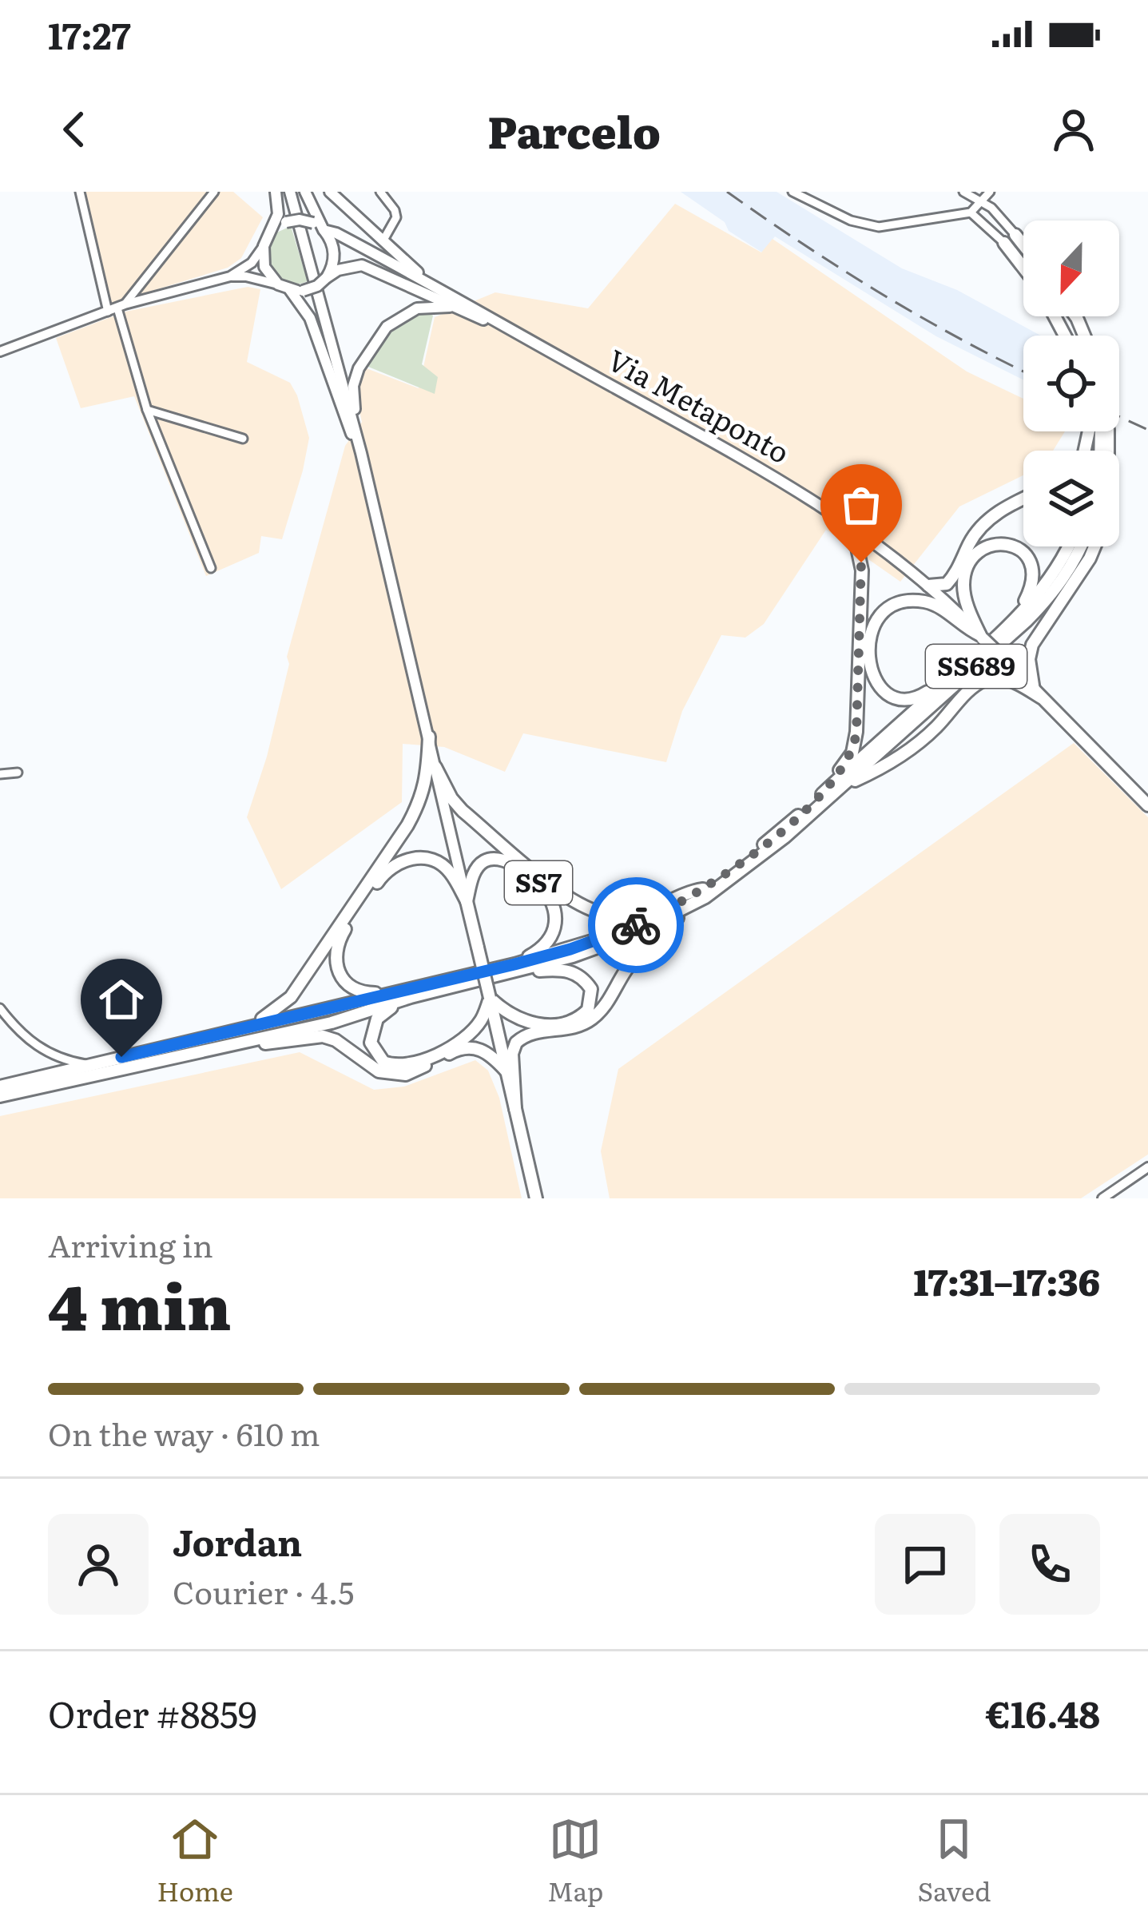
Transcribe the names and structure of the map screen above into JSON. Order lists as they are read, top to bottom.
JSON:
{
  "streets": {
    "main road": ["Via Metaponto", "SS689", "SS7"]
  },
  "crossings": [
    ["SS689", "SS7"]
  ],
  "north": "bottom",
  "page": {
    "status": "17:27",
    "header": "Parcelo",
    "heading": ["4 min", "Arriving in", "17:31–17:36"],
    "panel": [
      "Jordan",
      "Courier · 4.5",
      "Order #8859",
      "€16.48"
    ],
    "bar": "On the way · 610 m",
    "tabs": ["Home", "Map", "Saved"]
  }
}
